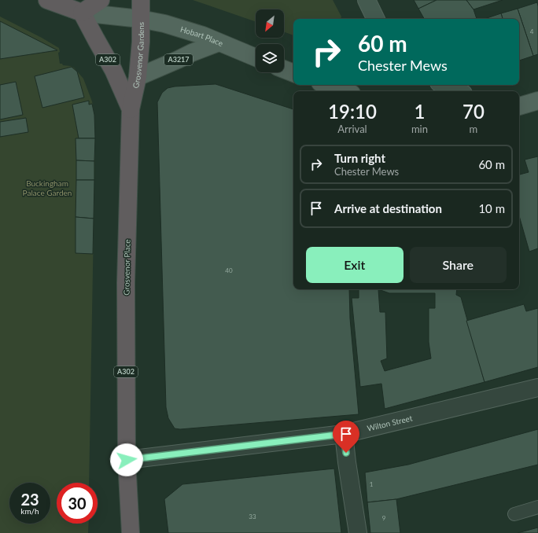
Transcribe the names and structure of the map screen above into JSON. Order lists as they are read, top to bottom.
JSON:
{
  "streets": {
    "highway": ["Grosvenor Gardens", "A302", "Grosvenor Place"],
    "main road": ["Hobart Place", "A3217"],
    "street": ["Wilton Street"]
  },
  "crossings": [
    ["Hobart Place", "Grosvenor Gardens"],
    ["Hobart Place", "A3217"],
    ["Hobart Place", "Grosvenor Place"],
    ["Grosvenor Gardens", "A3217"],
    ["Grosvenor Gardens", "Grosvenor Place"],
    ["Grosvenor Place", "Wilton Street"]
  ],
  "parks": ["Buckingham Palace Garden"],
  "house_numbers": [
    "4",
    "40",
    "1",
    "33",
    "9"
  ],
  "north": "bottom left",
  "page": {
    "turn": ["60 m", "Chester Mews"],
    "eta": [
      "19:10",
      "Arrival",
      "1",
      "min",
      "70",
      "m"
    ],
    "list": [
      {
        "name": "Turn right",
        "note": "Chester Mews",
        "value": "60 m"
      },
      {
        "name": "Arrive at destination",
        "value": "10 m"
      }
    ],
    "buttons": ["Exit", "Share"],
    "speed": "23 km/h",
    "limit": "30"
  }
}
